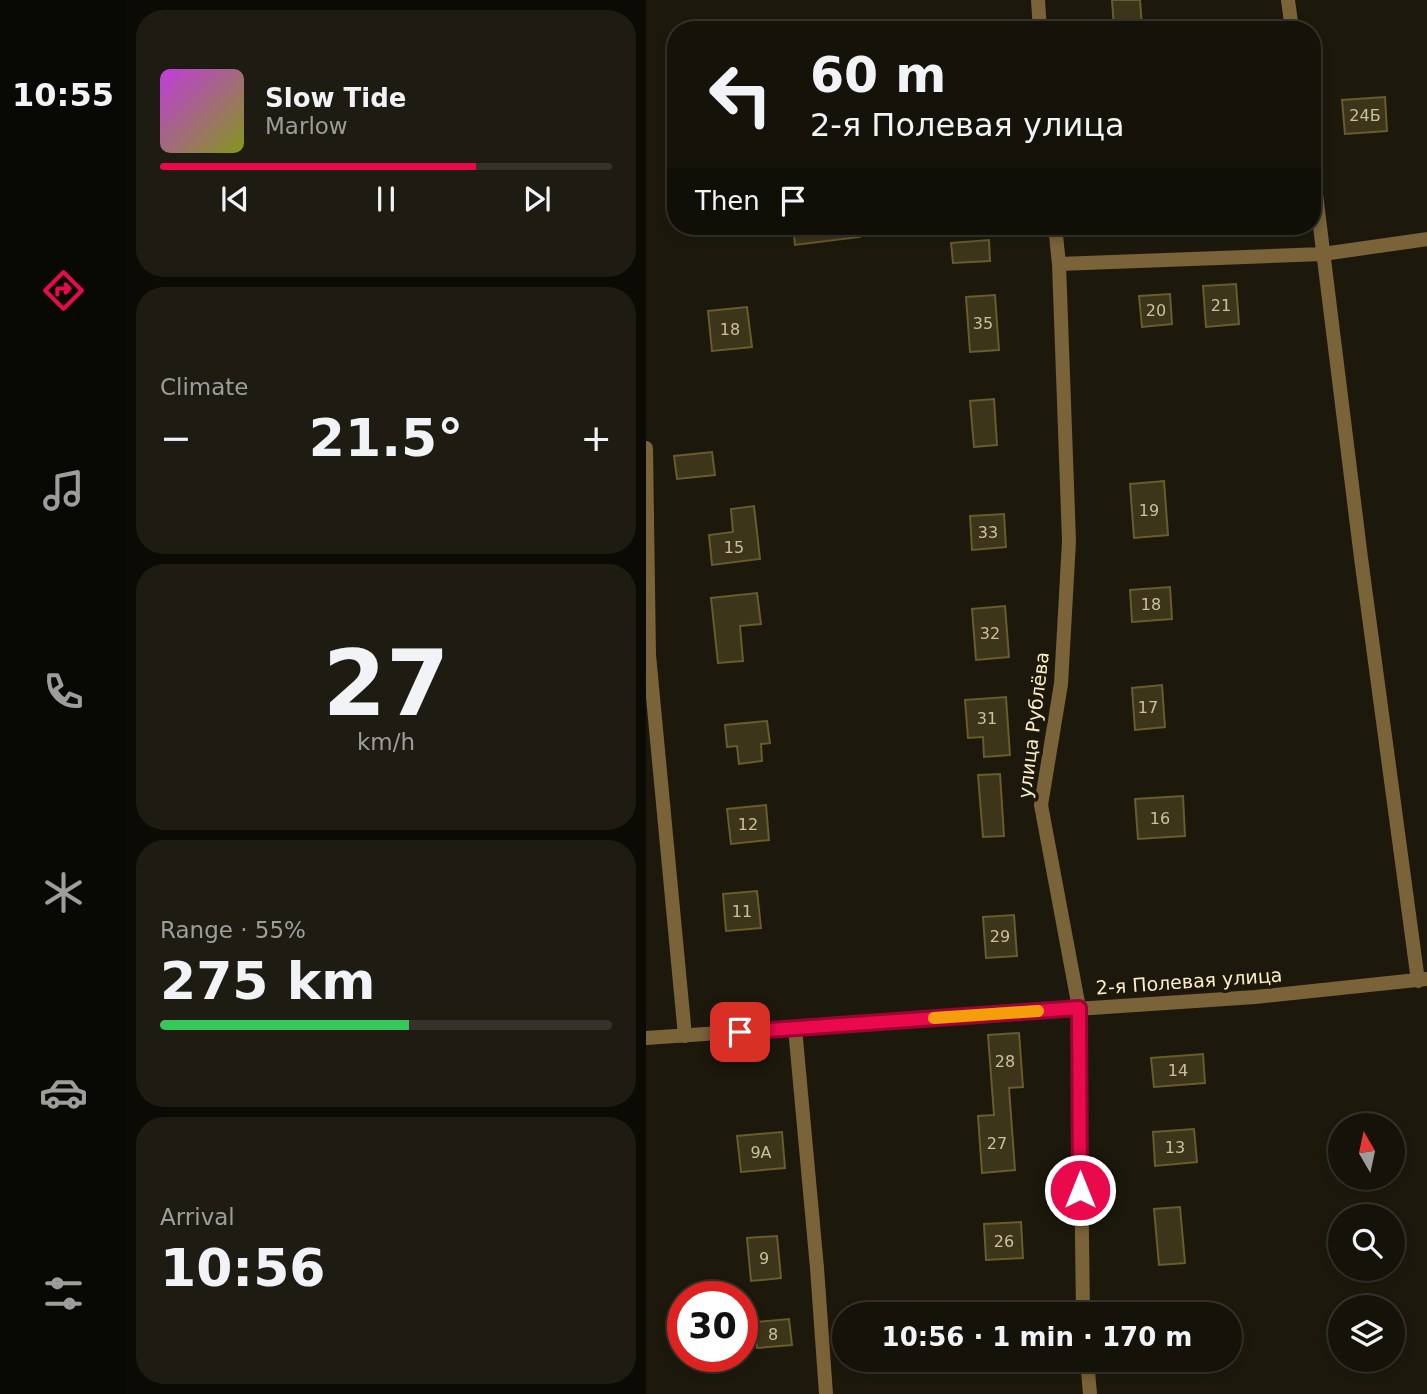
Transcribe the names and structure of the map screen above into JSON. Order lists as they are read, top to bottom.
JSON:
{
  "streets": {
    "street": ["улица Рублёва", "2-я Полевая улица"]
  },
  "crossings": [
    ["улица Рублёва", "2-я Полевая улица"]
  ],
  "house_numbers": [
    "24Б",
    "21",
    "20",
    "35",
    "18",
    "19",
    "33",
    "15",
    "18",
    "32",
    "17",
    "31",
    "16",
    "12",
    "11",
    "29",
    "28",
    "14",
    "27",
    "13",
    "9А",
    "26",
    "9",
    "8"
  ],
  "north": "top",
  "page": {
    "tabs": "10:55",
    "turn": ["60 m", "2-я Полевая улица"],
    "song": ["Slow Tide", "Marlow"],
    "then": "Then",
    "tile": [
      "Climate",
      ["27", "km/h"],
      ["Range · 55%", "275 km"],
      ["Arrival", "10:56"]
    ],
    "heat": ["−", "21.5°", "+"],
    "limit": "30",
    "trip": "10:56 · 1 min · 170 m"
  }
}
